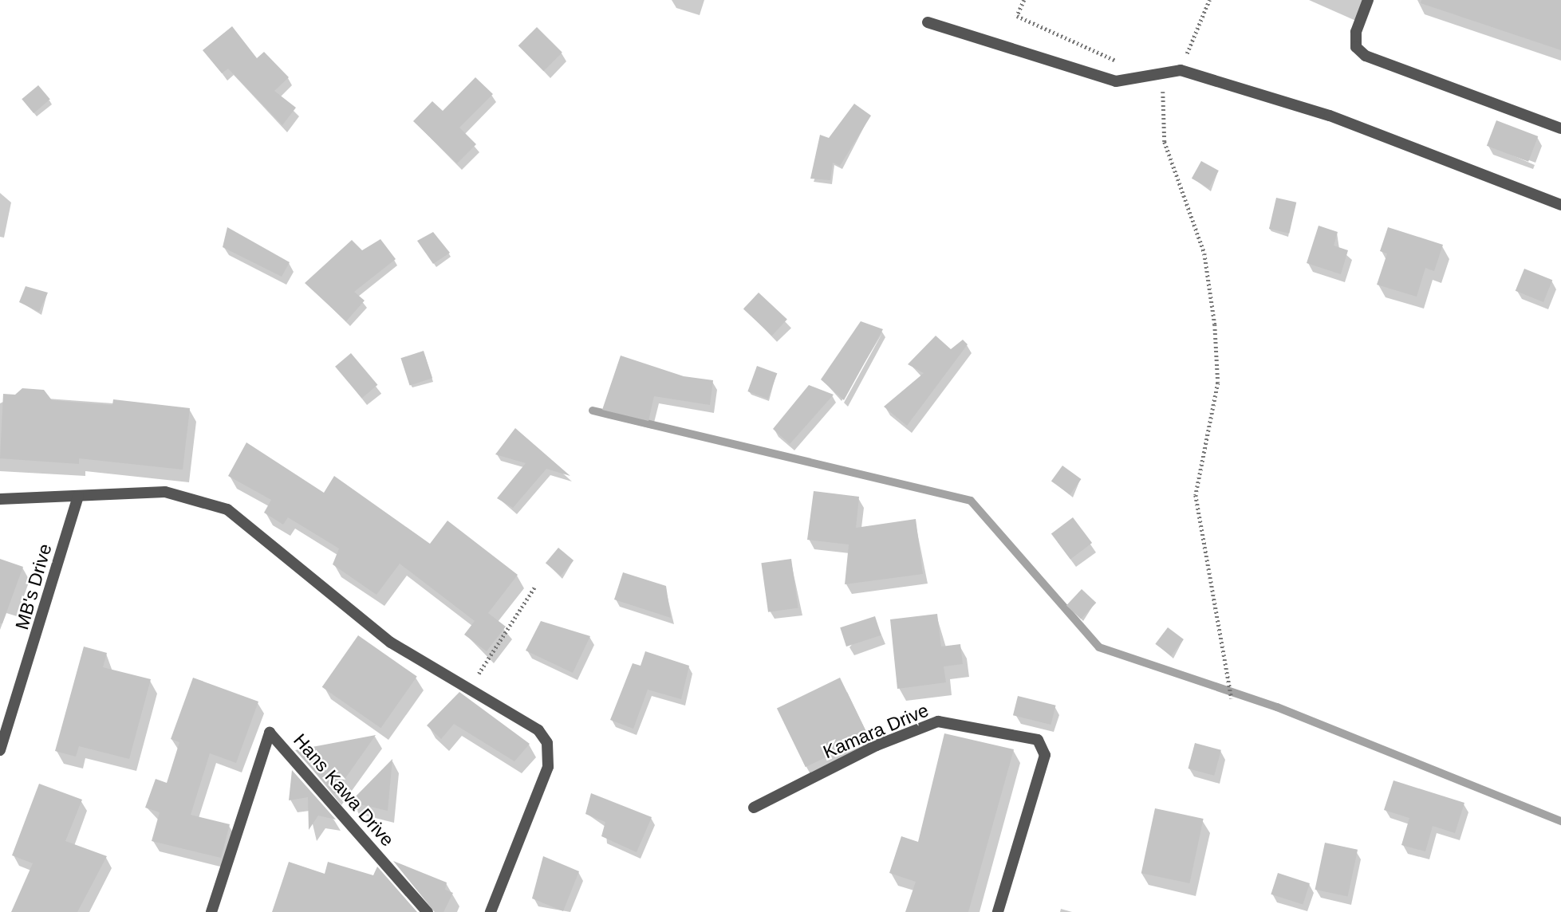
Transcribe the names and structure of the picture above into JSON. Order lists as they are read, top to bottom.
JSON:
{
  "streets": {
    "street": ["MB's Drive", "Kamara Drive", "Hans Kawa Drive"]
  }
}
